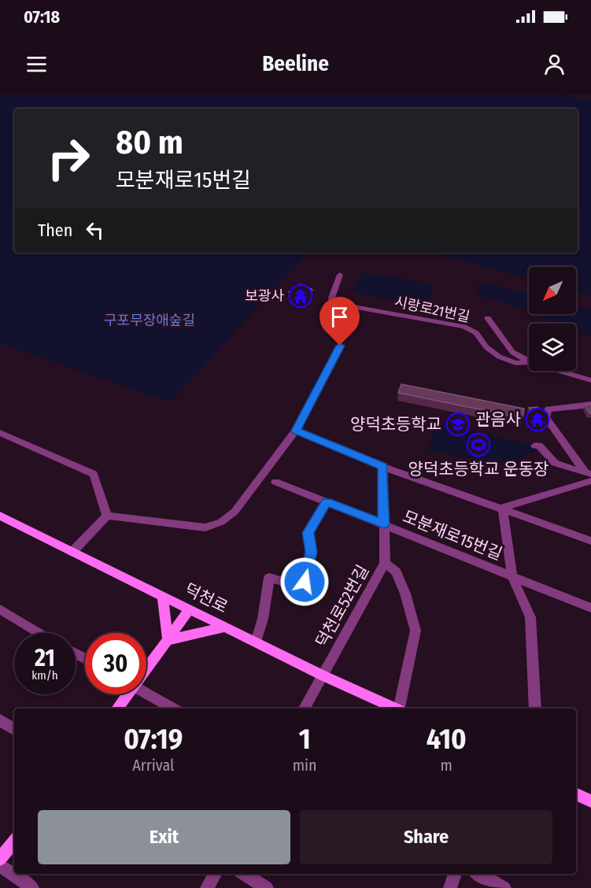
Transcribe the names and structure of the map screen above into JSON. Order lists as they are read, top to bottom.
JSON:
{
  "streets": {
    "main road": ["덕천로"],
    "street": ["시랑로21번길", "모분재로15번길", "덕천로52번길"]
  },
  "crossings": [
    ["모분재로15번길", "덕천로52번길"],
    ["덕천로", "덕천로52번길"]
  ],
  "parks": ["구포무장애숲길"],
  "places": {
    "temple": ["보광사", "관음사"],
    "school or university": ["양덕초등학교"],
    "sports": ["양덕초등학교 운동장"]
  },
  "north": "bottom left",
  "page": {
    "status": "07:18",
    "header": "Beeline",
    "turn": ["80 m", "모분재로15번길"],
    "then": "Then",
    "speed": "21 km/h",
    "limit": "30",
    "eta": [
      "07:19",
      "Arrival",
      "1",
      "min",
      "410",
      "m"
    ],
    "buttons": ["Exit", "Share"]
  }
}
